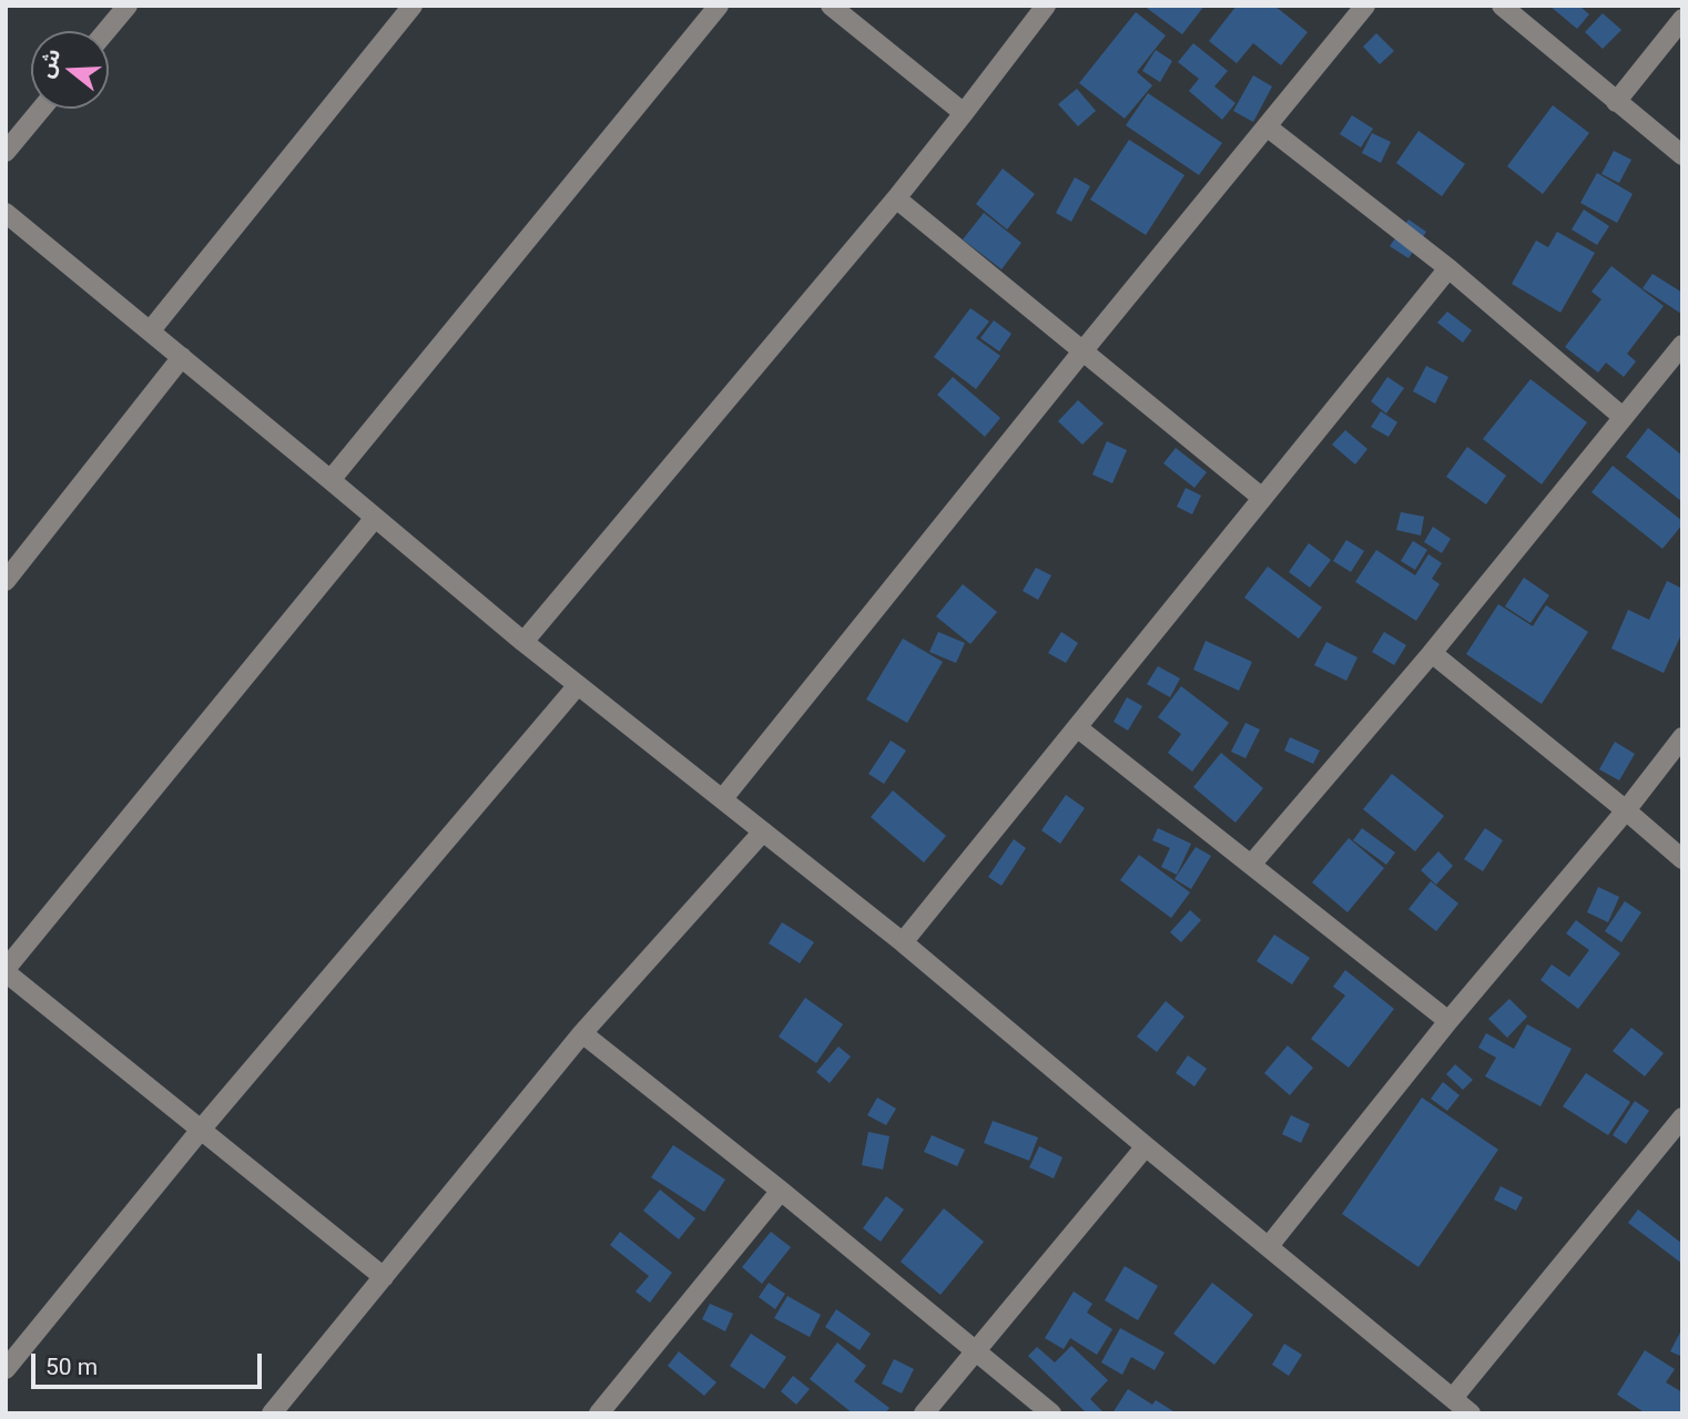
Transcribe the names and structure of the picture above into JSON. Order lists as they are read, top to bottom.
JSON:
{
  "scale_bar": "50 m",
  "north": "left"
}
